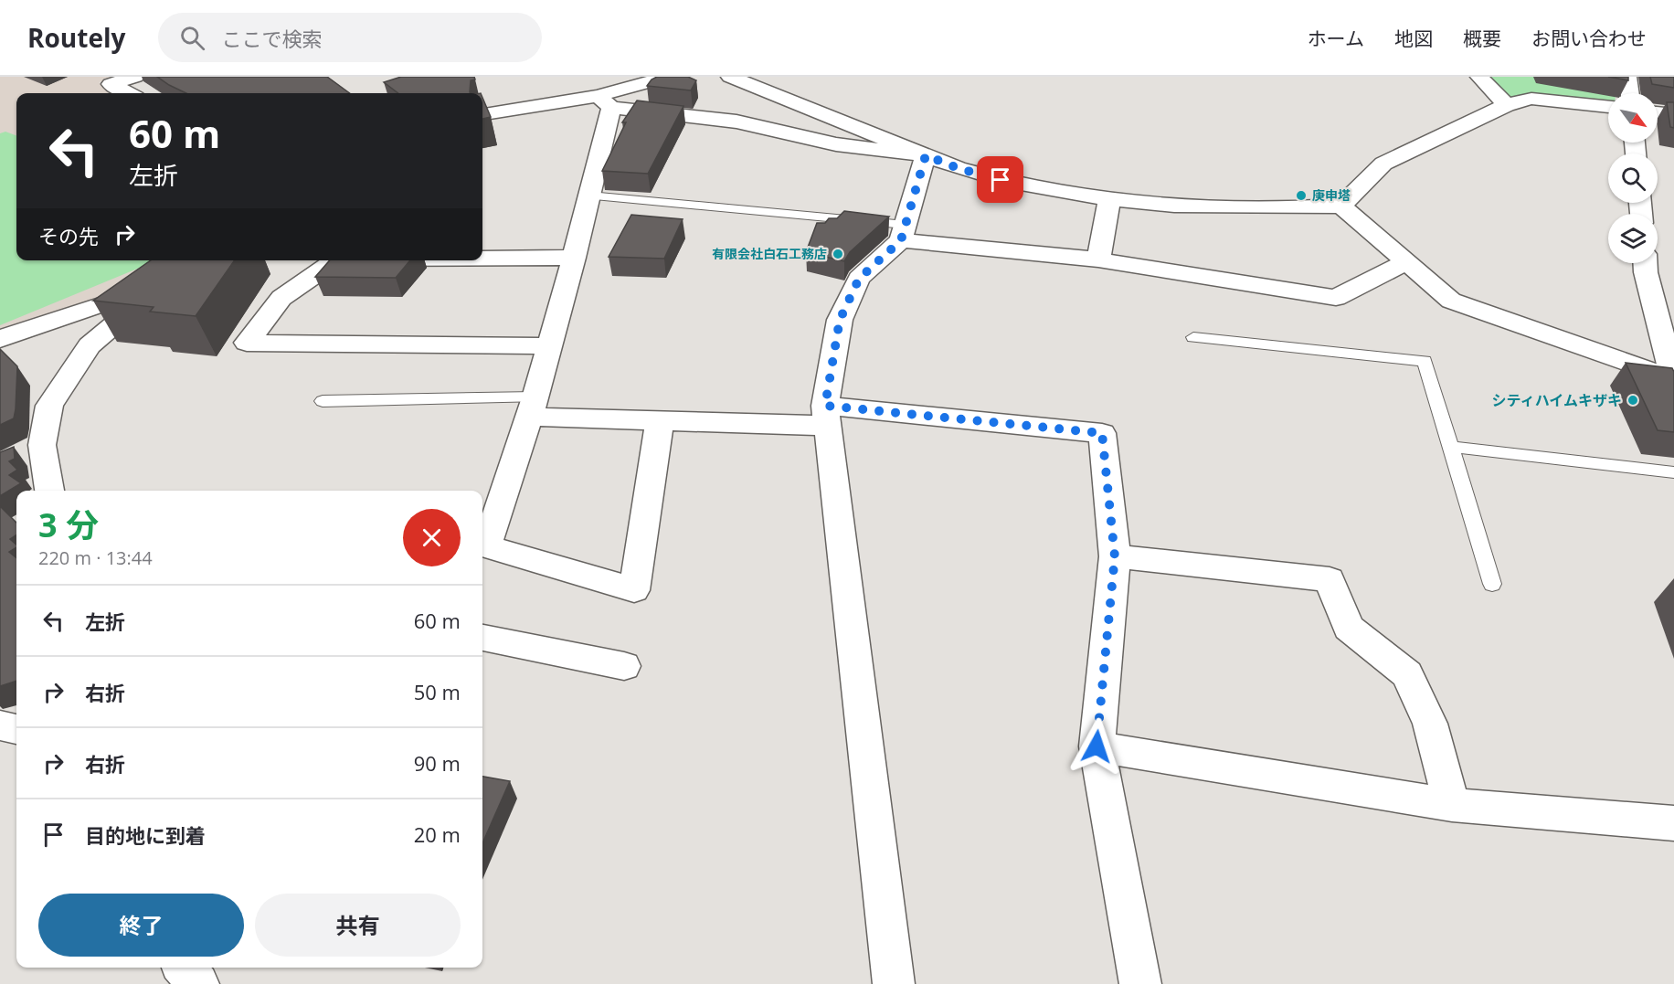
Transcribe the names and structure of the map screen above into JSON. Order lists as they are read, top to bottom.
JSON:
{
  "places": ["庚申塔", "有限会社白石工務店", "シティハイムキザキ"],
  "north": "bottom right",
  "page": {
    "header": "Routely",
    "search": "ここで検索",
    "nav": [
      "ホーム",
      "地図",
      "概要",
      "お問い合わせ"
    ],
    "turn": ["60 m", "左折"],
    "then": "その先",
    "heading": ["3 分", "220 m · 13:44"],
    "list": [
      {
        "name": "左折",
        "value": "60 m"
      },
      {
        "name": "右折",
        "value": "50 m"
      },
      {
        "name": "右折",
        "value": "90 m"
      },
      {
        "name": "目的地に到着",
        "value": "20 m"
      }
    ],
    "buttons": ["終了", "共有"]
  }
}
